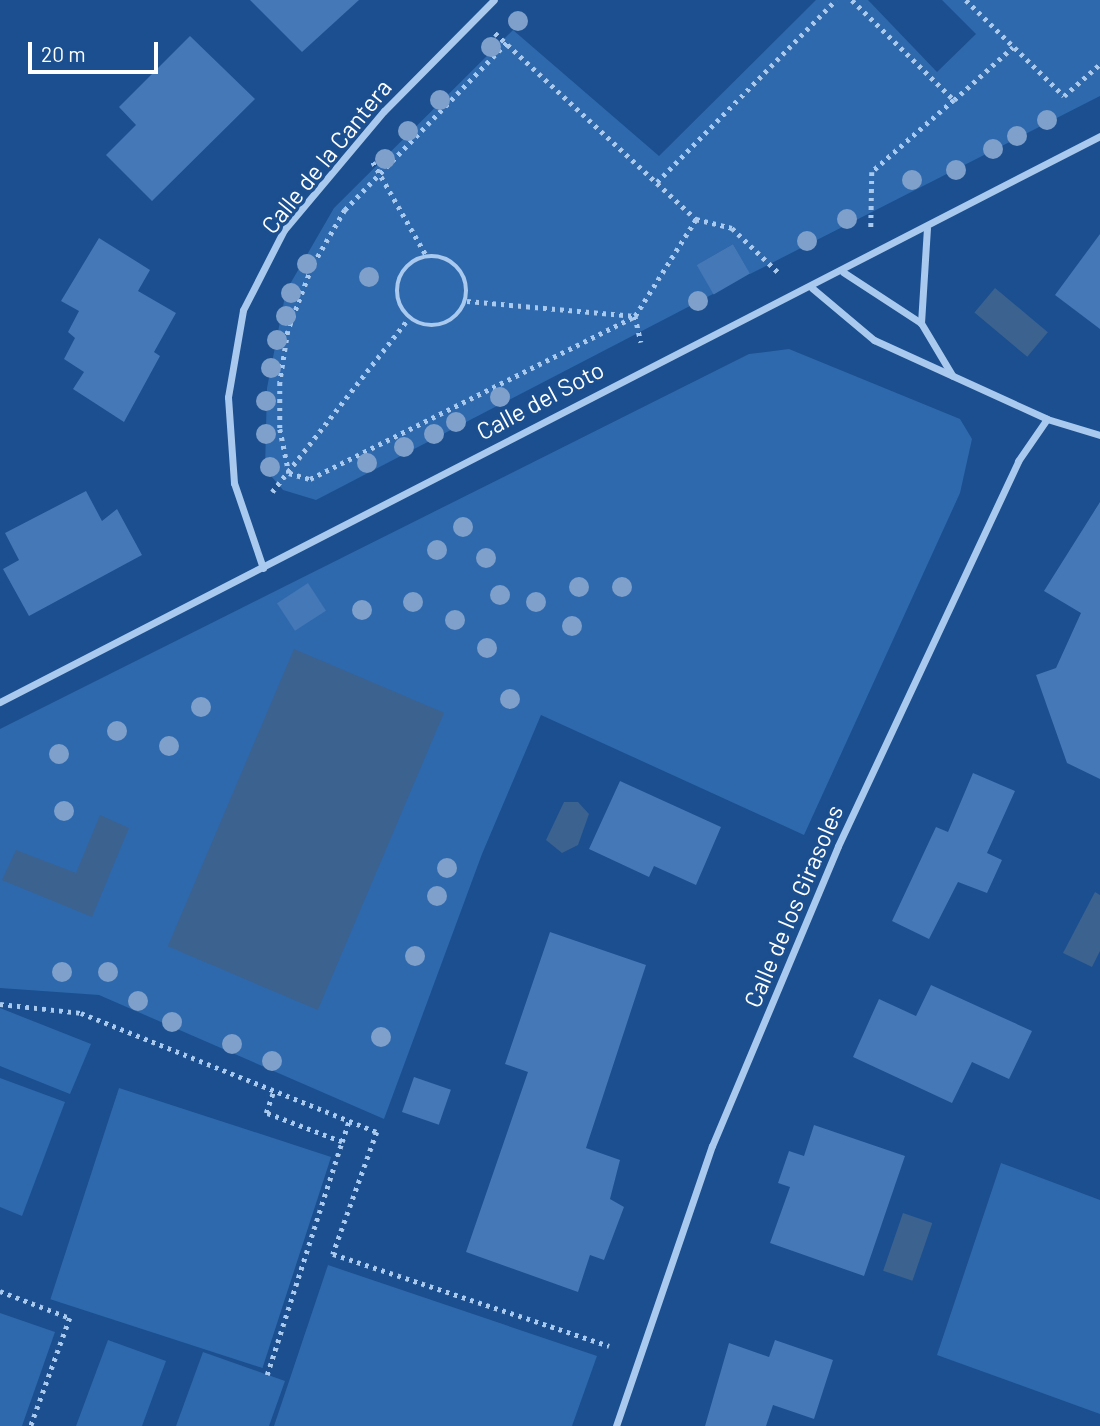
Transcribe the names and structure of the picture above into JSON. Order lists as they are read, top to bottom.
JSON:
{
  "streets": {
    "street": ["Calle de la Cantera", "Calle del Soto", "Calle de los Girasoles"]
  },
  "crossings": [
    ["Calle de la Cantera", "Calle del Soto"]
  ],
  "scale_bar": "20 m"
}
